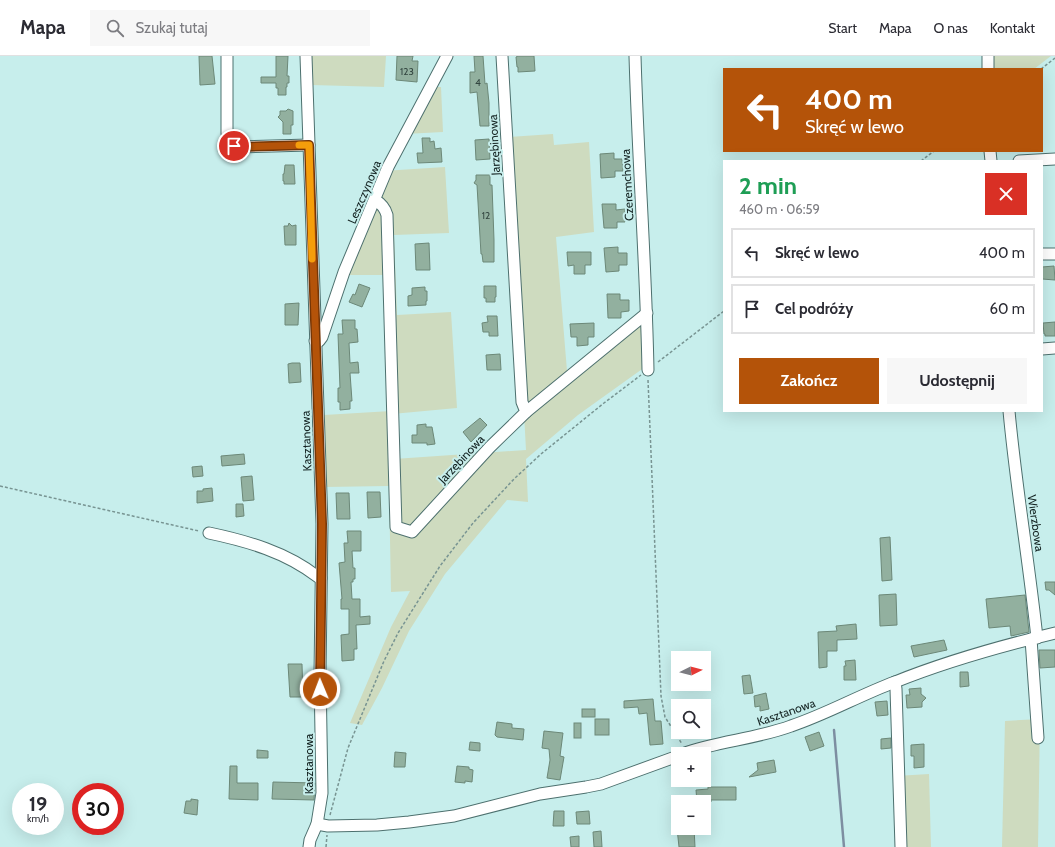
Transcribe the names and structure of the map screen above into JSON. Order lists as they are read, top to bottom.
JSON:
{
  "streets": {
    "street": [
      "Jarzębinowa",
      "Czeremchowa",
      "Leszczynowa",
      "Kasztanowa",
      "Wierzbowa"
    ]
  },
  "crossings": [
    ["Jarzębinowa", "Leszczynowa"],
    ["Leszczynowa", "Kasztanowa"],
    ["Kasztanowa", "Wierzbowa"]
  ],
  "house_numbers": ["123", "4", "12"],
  "north": "right",
  "page": {
    "header": "Mapa",
    "search": "Szukaj tutaj",
    "nav": [
      "Start",
      "Mapa",
      "O nas",
      "Kontakt"
    ],
    "turn": ["400 m", "Skręć w lewo"],
    "heading": ["2 min", "460 m · 06:59"],
    "list": [
      {
        "name": "Skręć w lewo",
        "value": "400 m"
      },
      {
        "name": "Cel podróży",
        "value": "60 m"
      }
    ],
    "buttons": ["Zakończ", "Udostępnij"],
    "map_buttons": ["+", "−"],
    "speed": "19 km/h",
    "limit": "30"
  }
}
